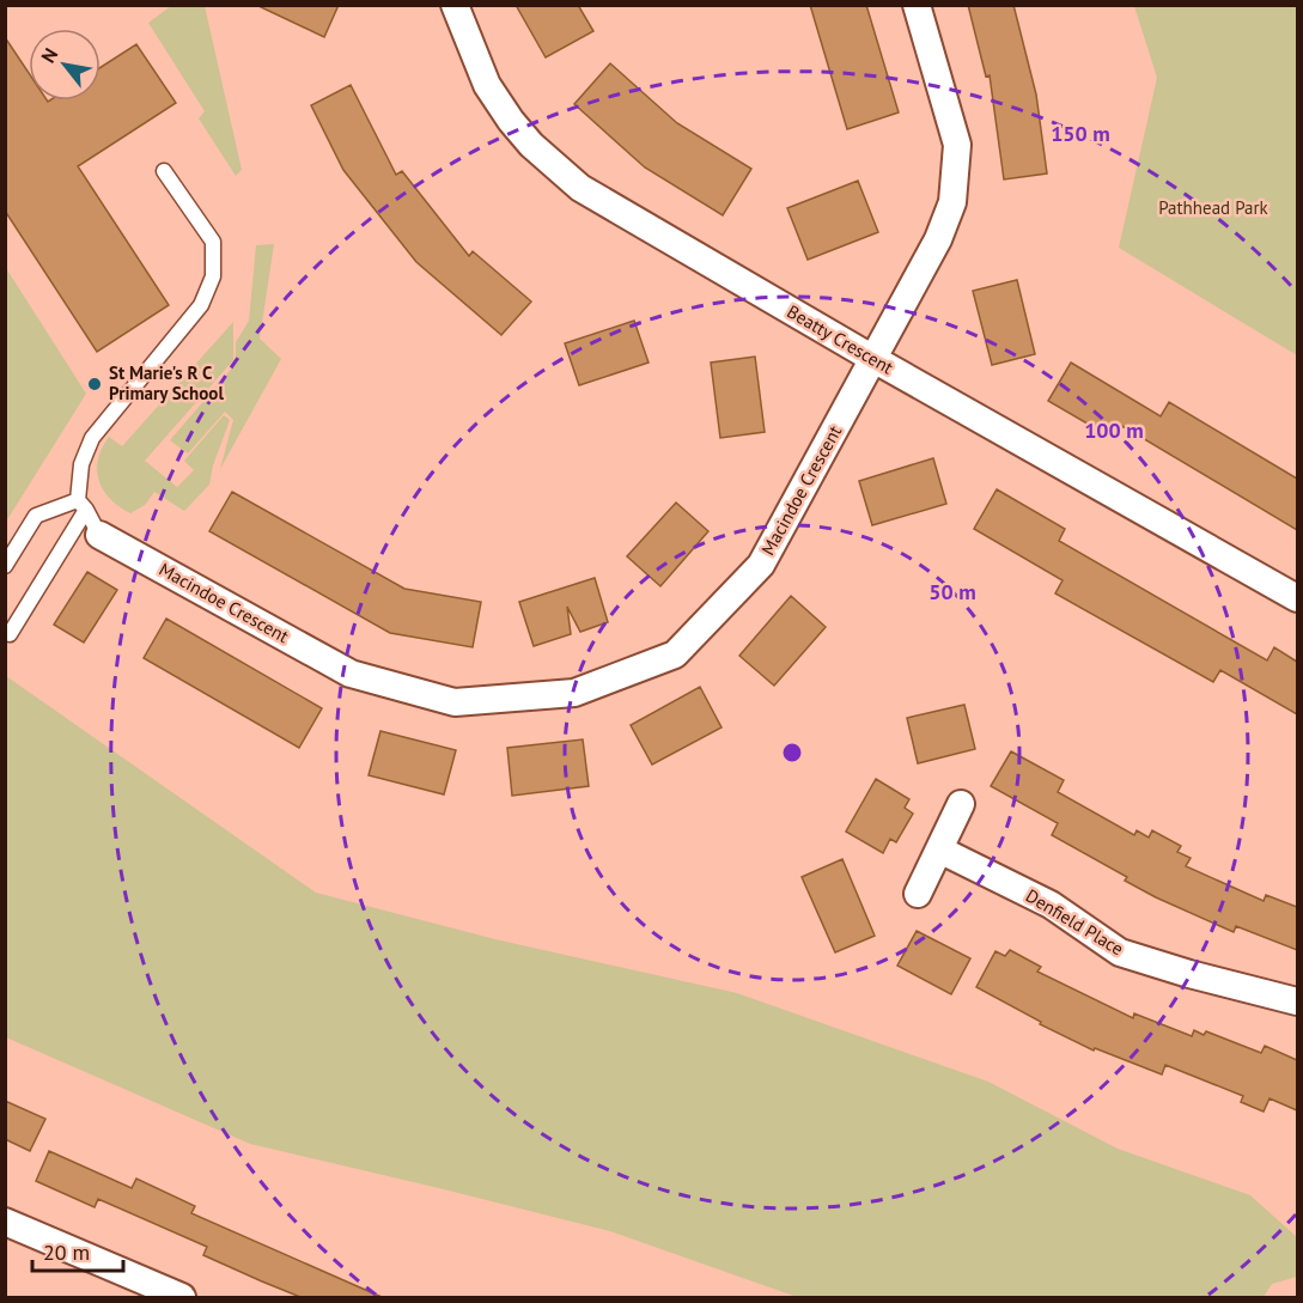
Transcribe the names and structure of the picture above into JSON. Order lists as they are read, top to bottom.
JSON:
{
  "streets": {
    "street": ["Beatty Crescent", "Macindoe Crescent", "Denfield Place"]
  },
  "crossings": [
    ["Beatty Crescent", "Macindoe Crescent"]
  ],
  "parks": ["Pathhead Park"],
  "places": ["St Marie's R C Primary School"],
  "scale_bar": "20 m",
  "north": "top left",
  "rings": ["150 m", "100 m", "50 m"]
}
